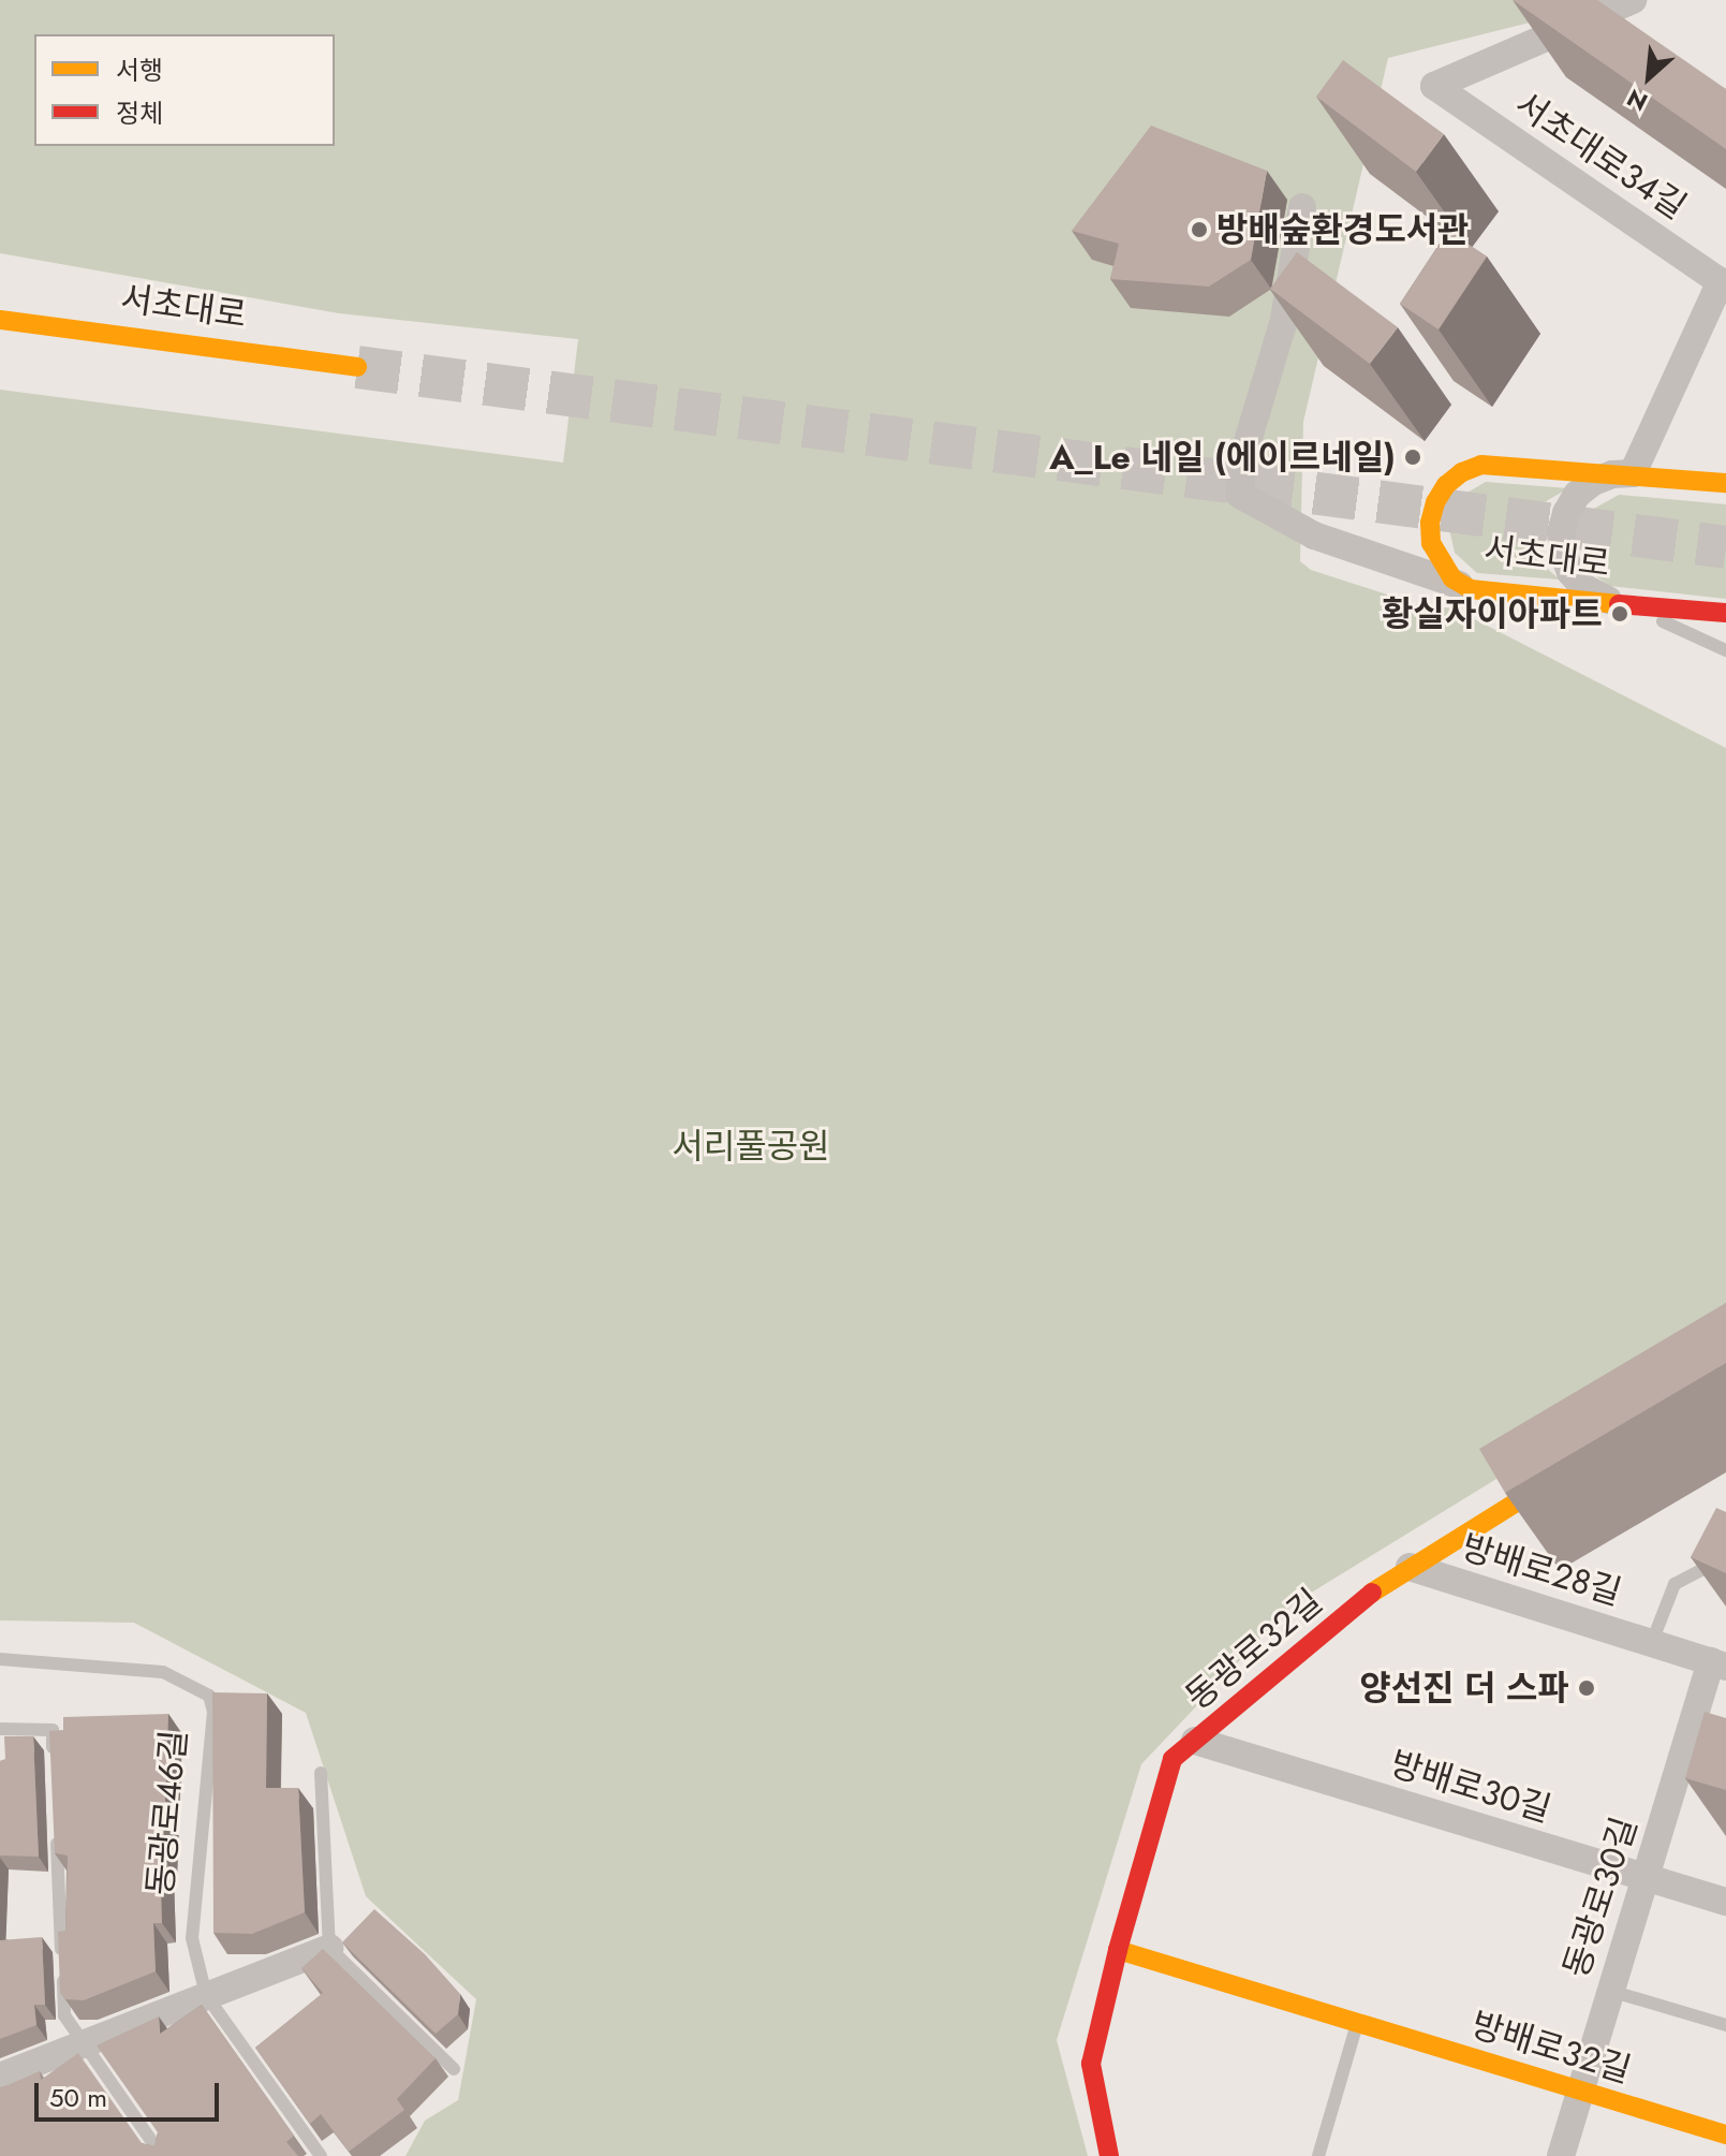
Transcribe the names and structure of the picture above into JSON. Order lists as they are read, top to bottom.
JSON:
{
  "streets": {
    "street": [
      "서초대로34길",
      "서초대로",
      "방배로28길",
      "동광로32길",
      "방배로30길",
      "동광로30길",
      "방배로32길"
    ],
    "lane": ["동광로46길"]
  },
  "crossings": [
    ["방배로28길", "동광로32길"],
    ["방배로28길", "동광로30길"],
    ["동광로32길", "방배로30길"],
    ["동광로32길", "방배로32길"],
    ["방배로30길", "동광로30길"],
    ["동광로30길", "방배로32길"]
  ],
  "parks": ["서리풀공원"],
  "places": [
    "방배숲환경도서관",
    "A_Le 네일 (에이르네일)",
    "황실자이아파트",
    "양선진 더 스파"
  ],
  "legend": ["서행", "정체"],
  "scale_bar": "50 m",
  "north": "bottom left"
}
